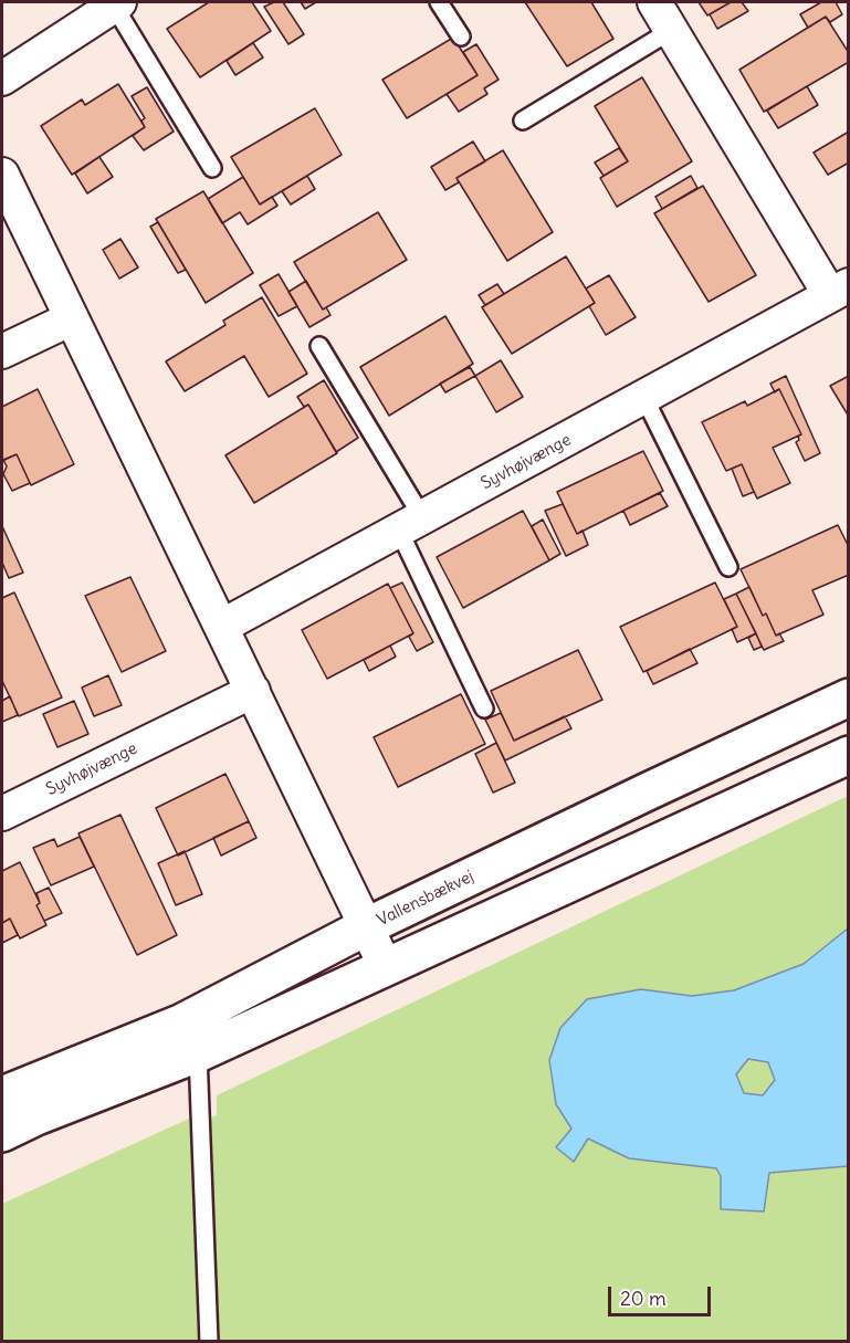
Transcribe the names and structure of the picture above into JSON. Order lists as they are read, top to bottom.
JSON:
{
  "streets": {
    "street": ["Syvhøjvænge", "Vallensbækvej"]
  },
  "scale_bar": "20 m"
}
